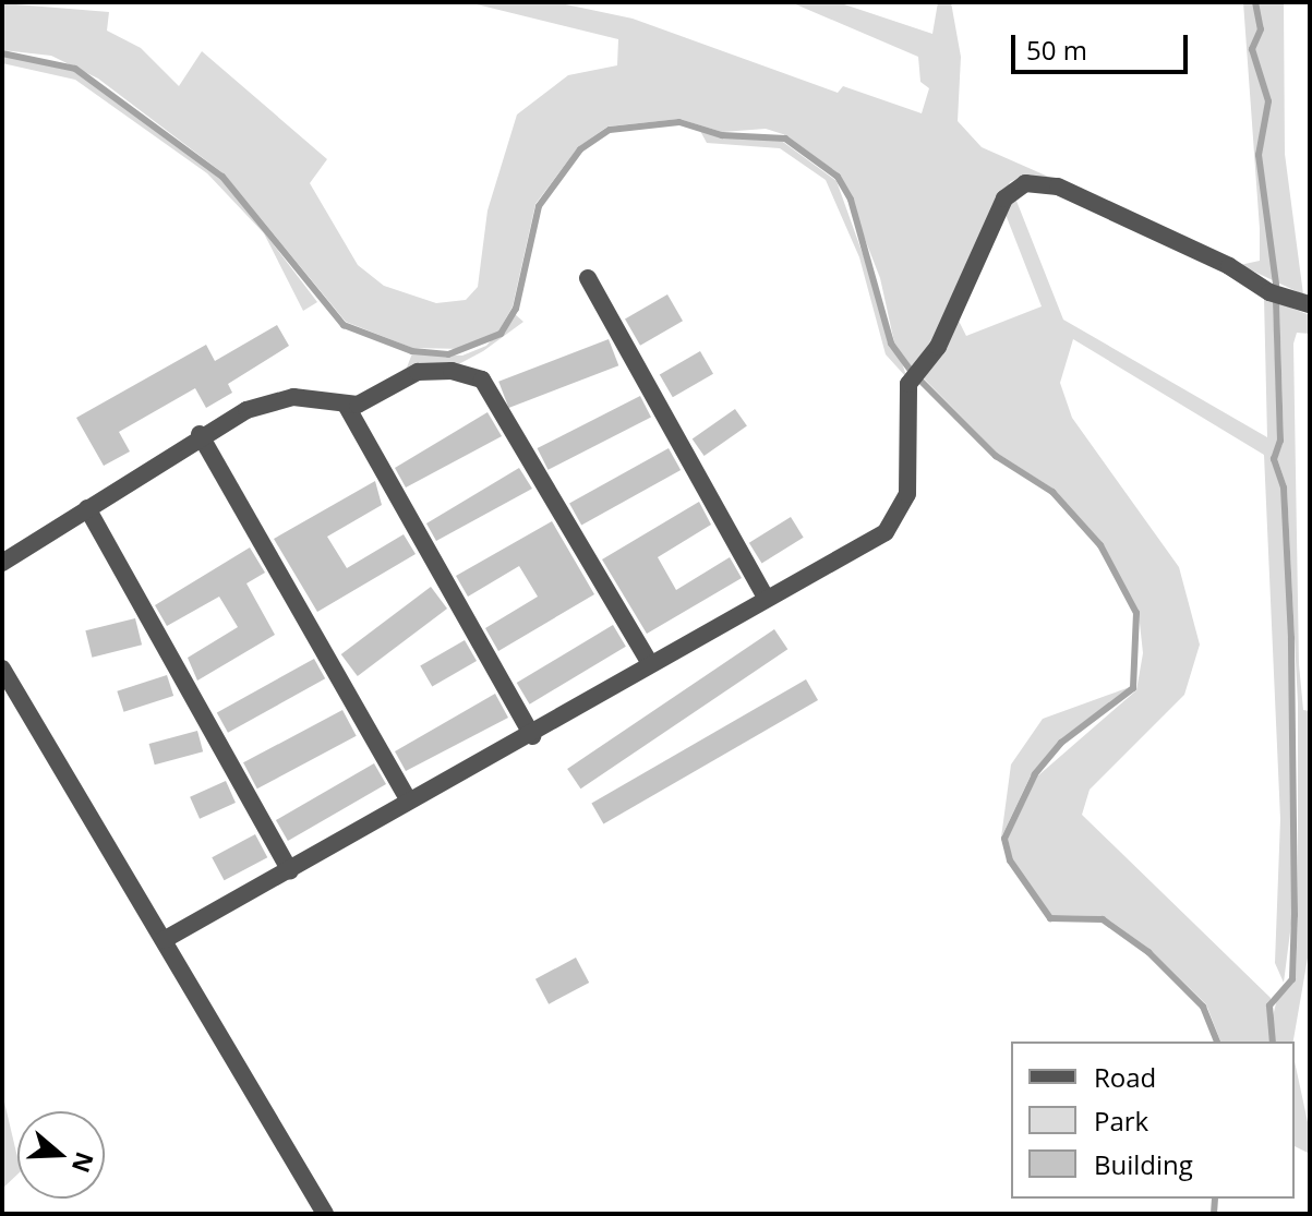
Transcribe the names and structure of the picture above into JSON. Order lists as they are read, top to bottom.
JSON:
{
  "legend": ["Road", "Park", "Building"],
  "scale_bar": "50 m",
  "north": "right"
}
